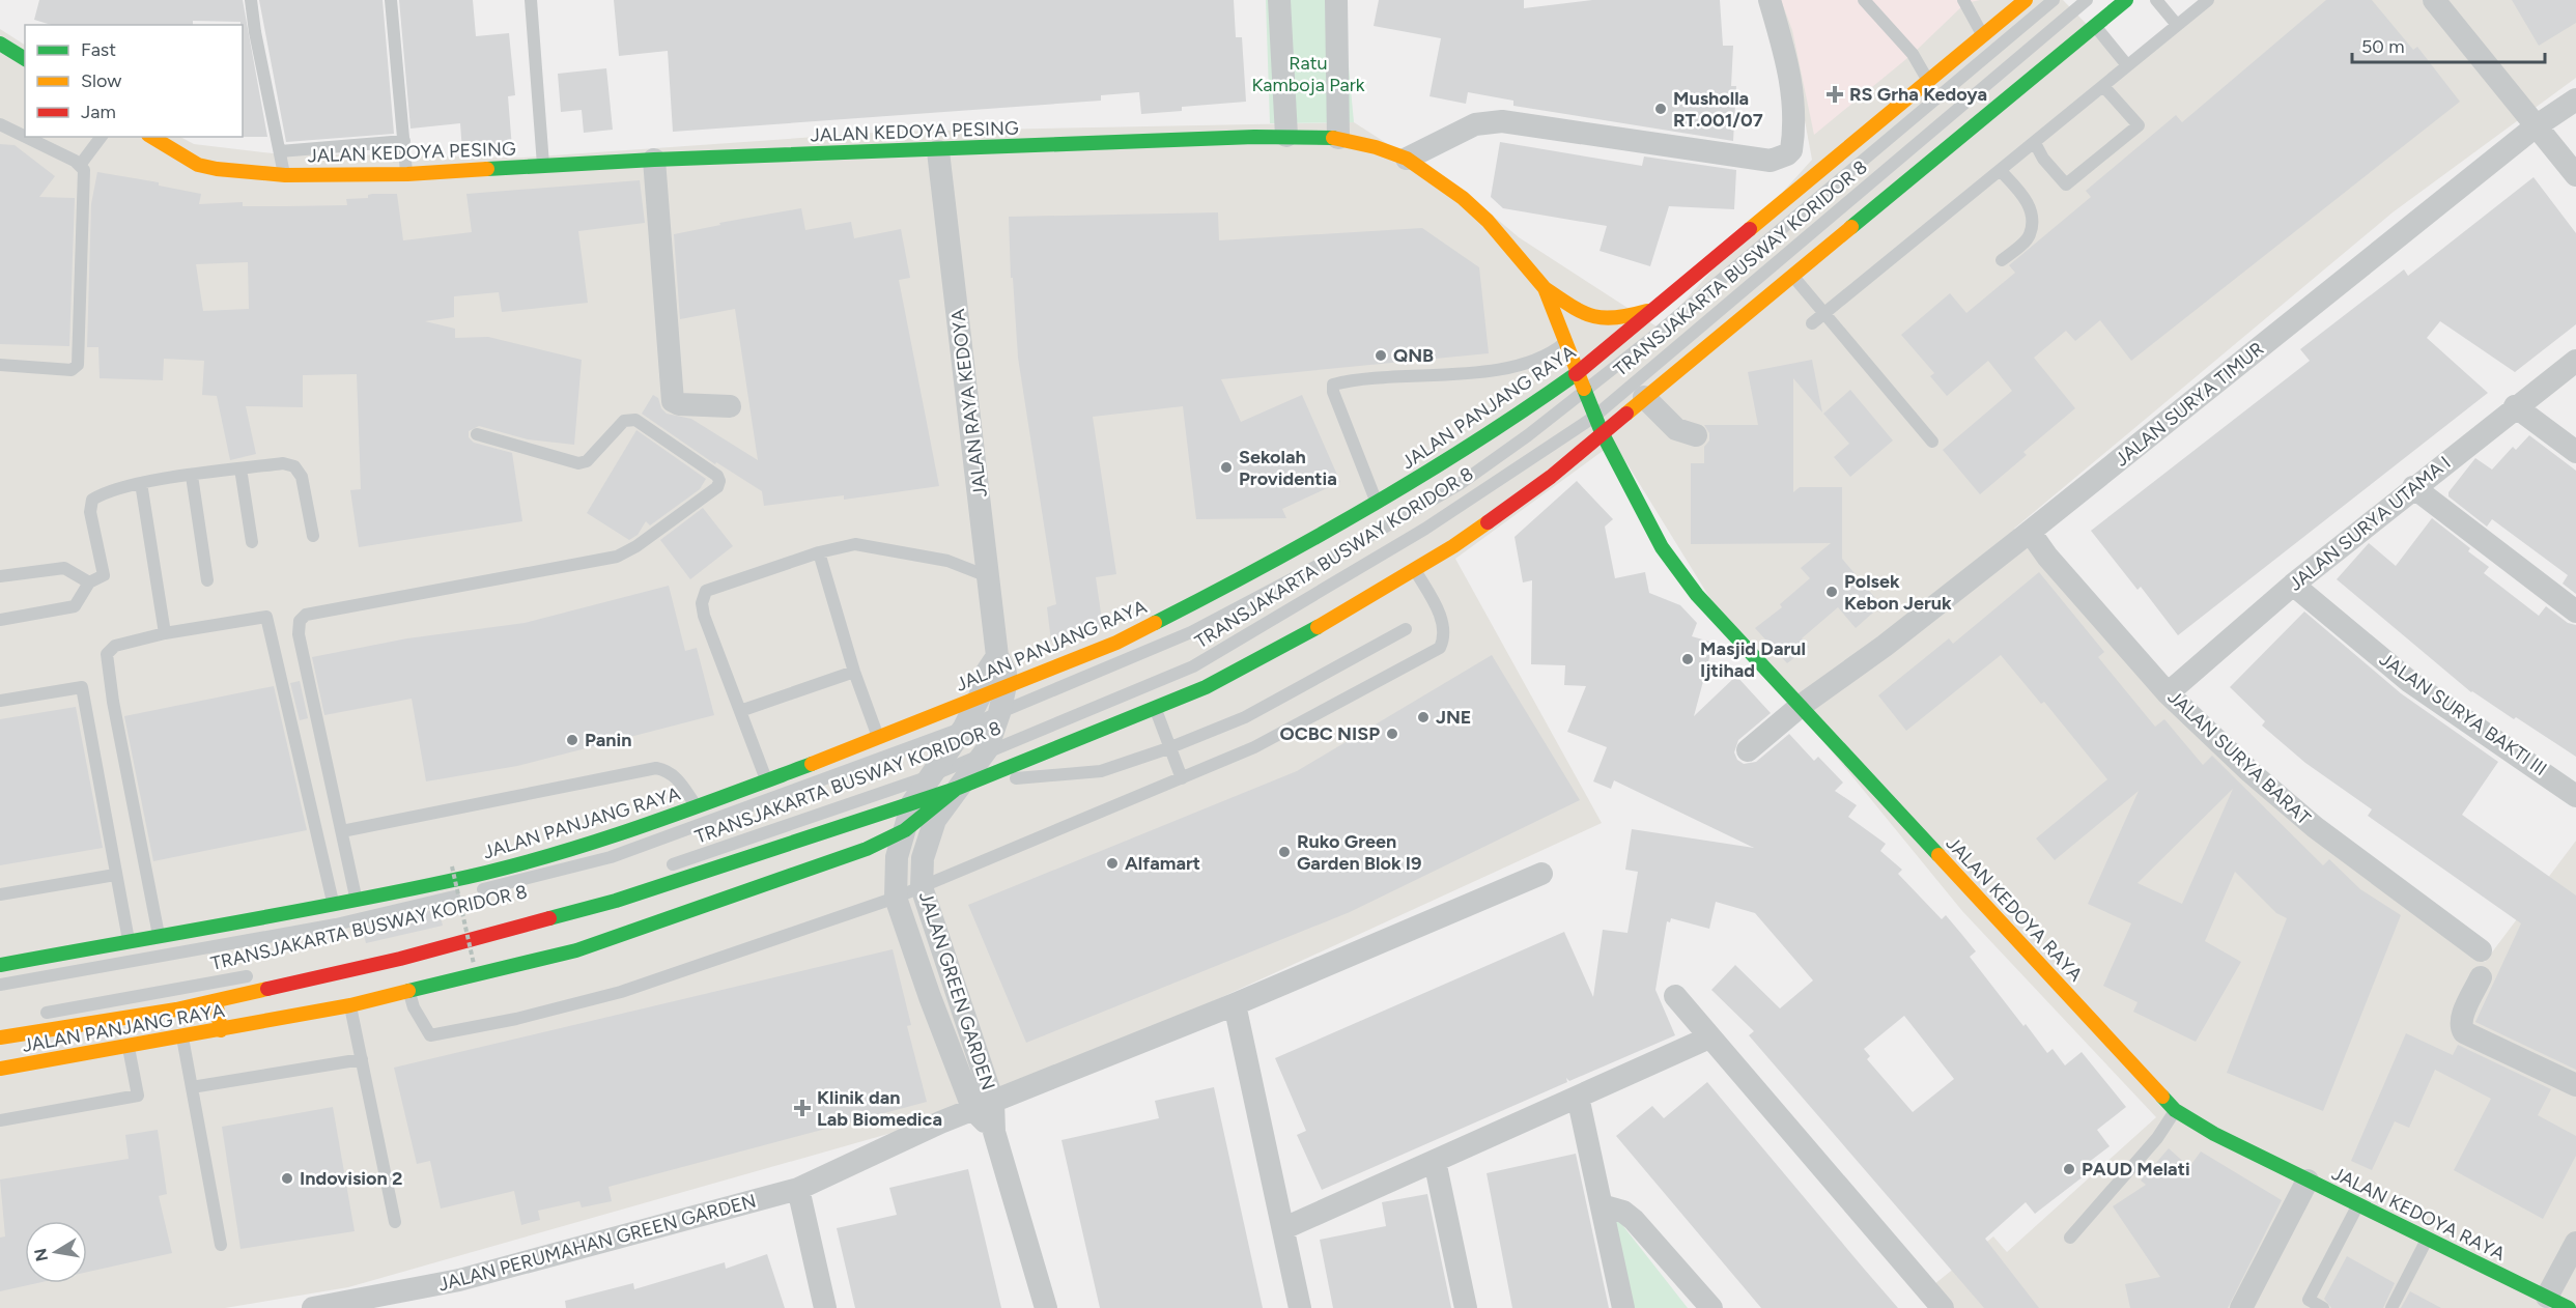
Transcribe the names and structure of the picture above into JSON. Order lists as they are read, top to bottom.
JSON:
{
  "streets": {
    "main road": ["JALAN KEDOYA PESING", "JALAN PANJANG RAYA", "JALAN KEDOYA RAYA"],
    "street": [
      "JALAN RAYA KEDOYA",
      "JALAN SURYA TIMUR",
      "JALAN SURYA UTAMA I",
      "JALAN SURYA BAKTI III",
      "JALAN SURYA BARAT",
      "JALAN GREEN GARDEN",
      "JALAN PERUMAHAN GREEN GARDEN"
    ],
    "lane": ["TRANSJAKARTA BUSWAY KORIDOR 8"]
  },
  "crossings": [
    ["JALAN KEDOYA PESING", "JALAN RAYA KEDOYA"],
    ["JALAN KEDOYA PESING", "JALAN PANJANG RAYA"],
    ["JALAN KEDOYA PESING", "JALAN KEDOYA RAYA"],
    ["TRANSJAKARTA BUSWAY KORIDOR 8", "JALAN KEDOYA RAYA"],
    ["TRANSJAKARTA BUSWAY KORIDOR 8", "JALAN GREEN GARDEN"],
    ["JALAN RAYA KEDOYA", "JALAN PANJANG RAYA"],
    ["JALAN RAYA KEDOYA", "JALAN GREEN GARDEN"],
    ["JALAN SURYA TIMUR", "JALAN SURYA BARAT"],
    ["JALAN SURYA TIMUR", "JALAN KEDOYA RAYA"],
    ["JALAN PANJANG RAYA", "JALAN KEDOYA RAYA"],
    ["JALAN PANJANG RAYA", "JALAN GREEN GARDEN"],
    ["JALAN SURYA UTAMA I", "JALAN SURYA BAKTI III"],
    ["JALAN SURYA UTAMA I", "JALAN SURYA BARAT"],
    ["JALAN GREEN GARDEN", "JALAN PERUMAHAN GREEN GARDEN"]
  ],
  "parks": ["Ratu Kamboja Park"],
  "places": {
    "health": ["RS Grha Kedoya", "Klinik dan Lab Biomedica"],
    "other": [
      "Musholla RT.001/07",
      "QNB",
      "Sekolah Providentia",
      "Polsek Kebon Jeruk",
      "Masjid Darul Ijtihad",
      "JNE",
      "OCBC NISP",
      "Panin",
      "Ruko Green Garden Blok I9",
      "Alfamart",
      "PAUD Melati",
      "Indovision 2"
    ]
  },
  "legend": ["Fast", "Slow", "Jam"],
  "scale_bar": "50 m",
  "north": "left"
}
